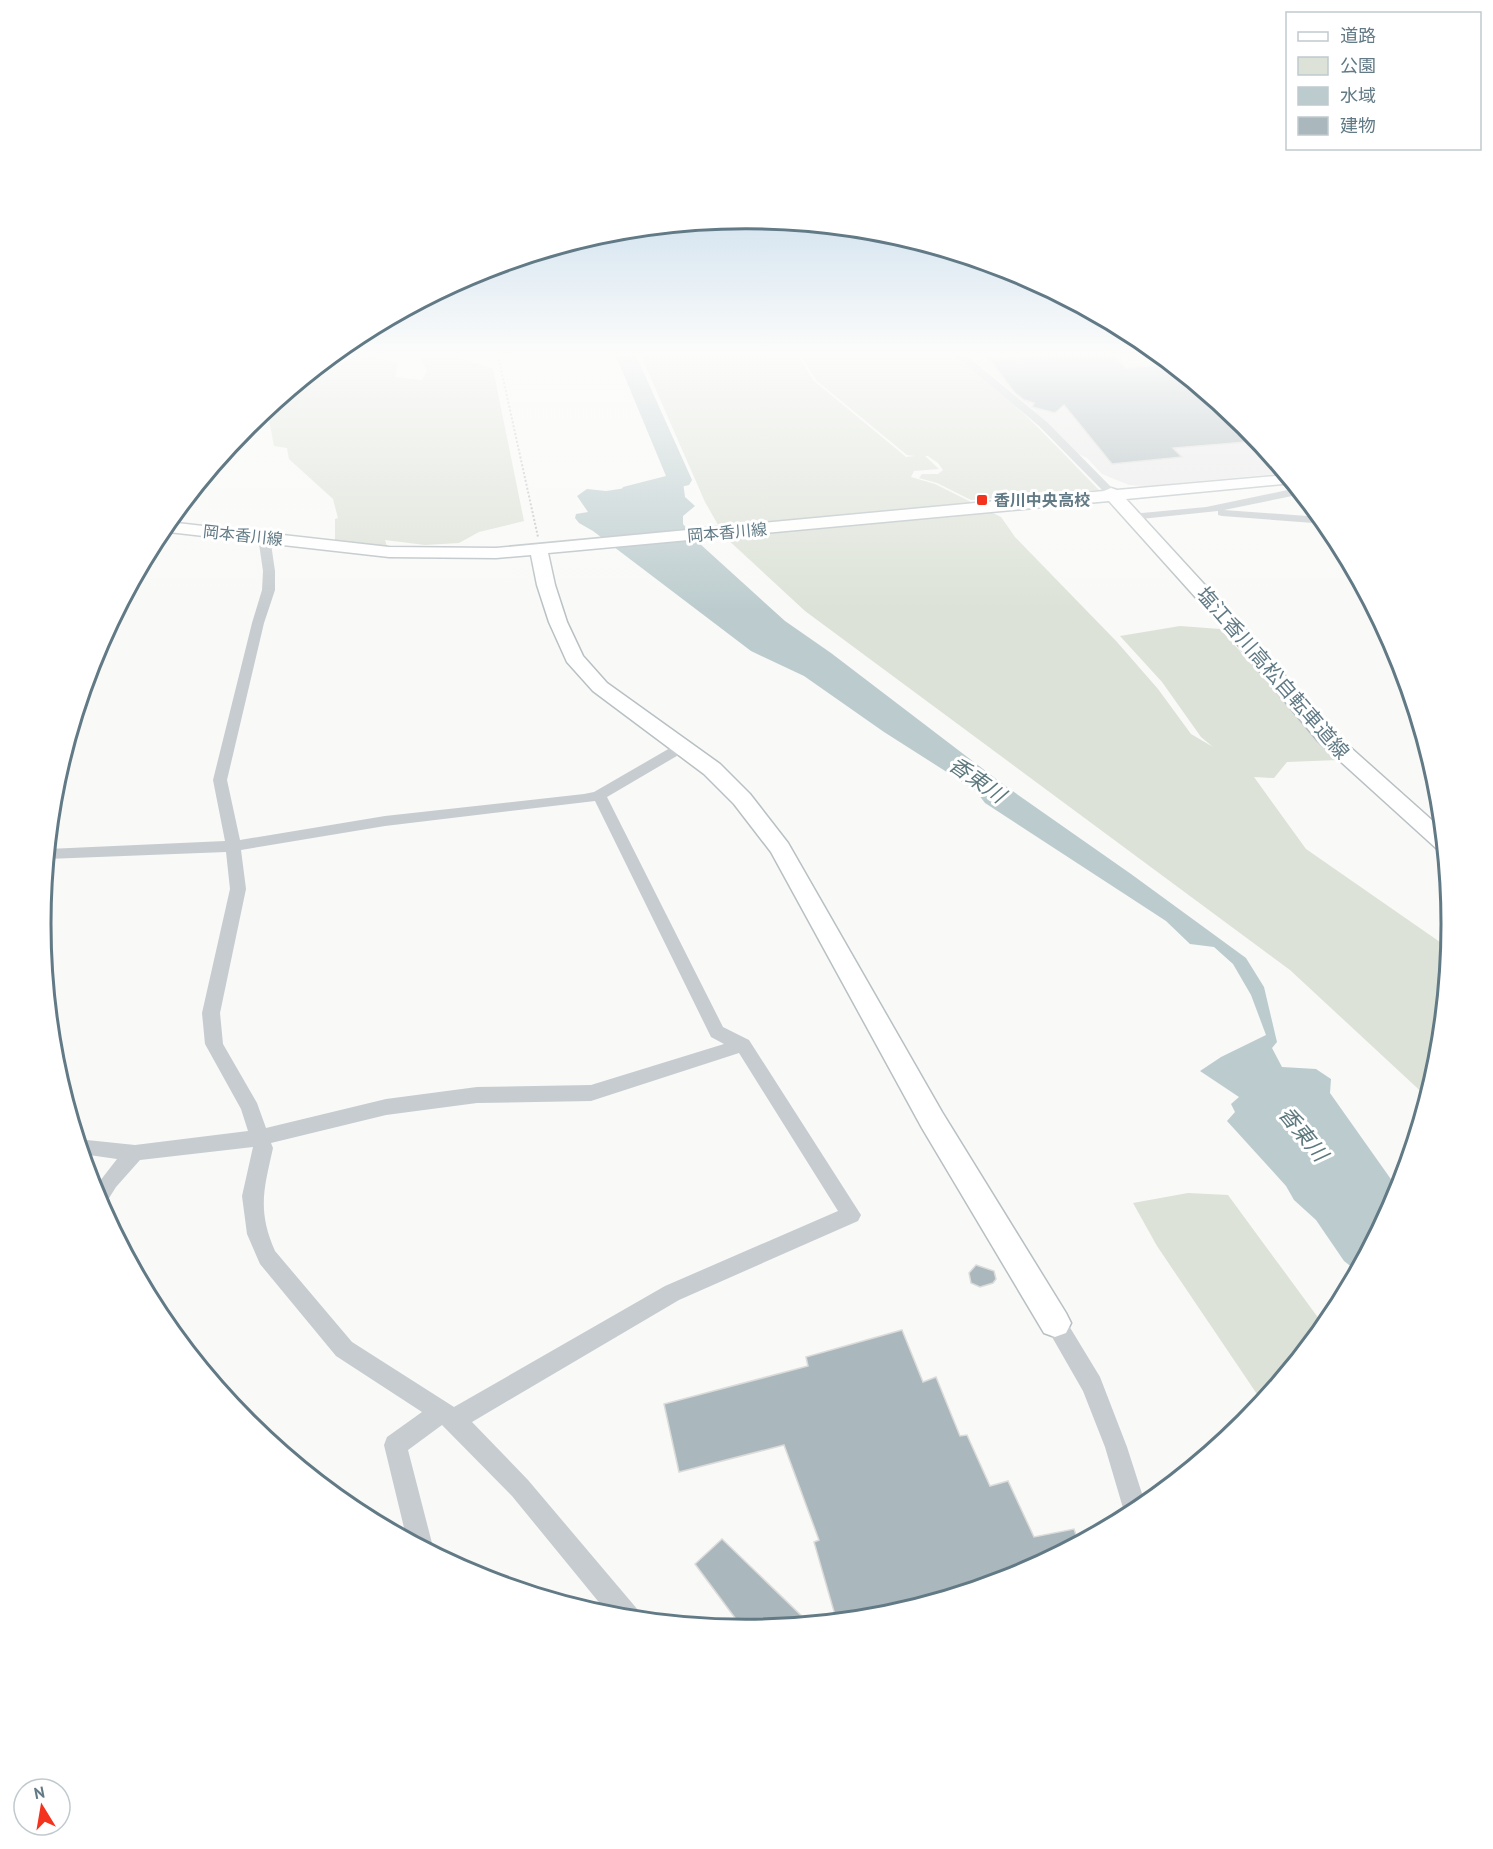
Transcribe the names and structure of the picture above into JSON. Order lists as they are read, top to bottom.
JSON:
{
  "streets": {
    "main road": ["岡本香川線", "塩江香川高松自転車道線"]
  },
  "crossings": [
    ["岡本香川線", "塩江香川高松自転車道線"]
  ],
  "water": ["香東川"],
  "places": {
    "transit": ["香川中央高校"]
  },
  "legend": [
    "道路",
    "公園",
    "水域",
    "建物"
  ],
  "north": "top"
}
